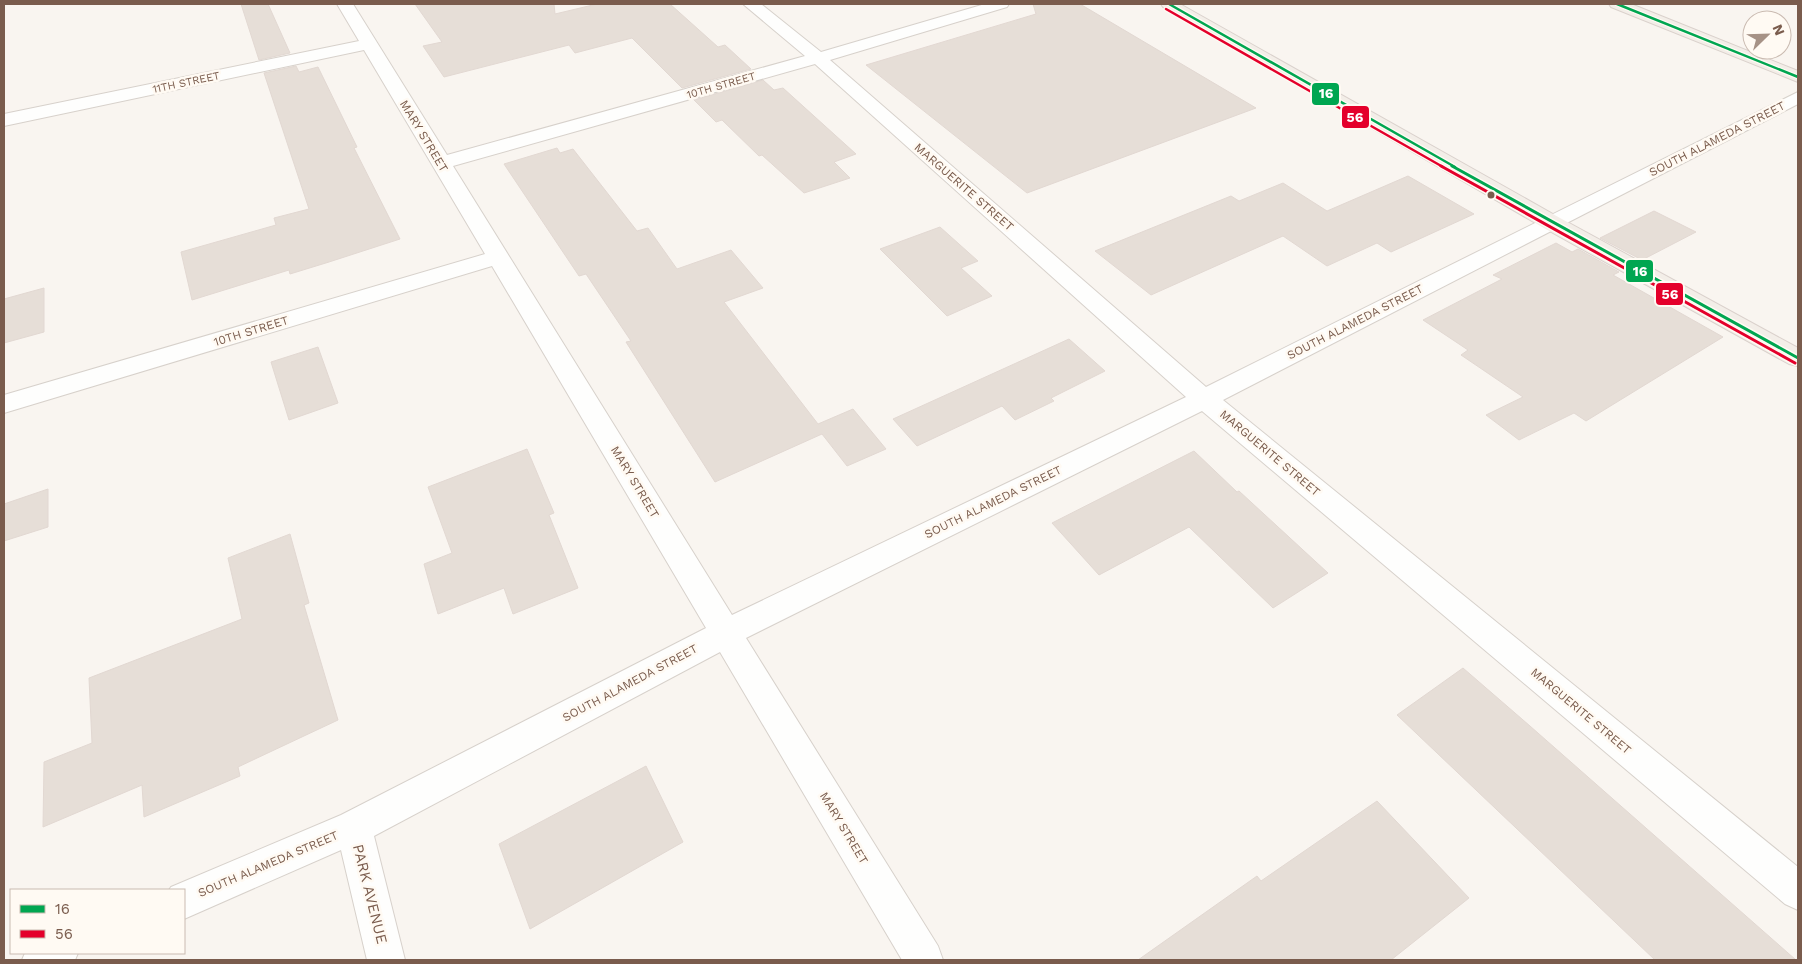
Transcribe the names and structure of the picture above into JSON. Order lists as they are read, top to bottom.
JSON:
{
  "streets": {
    "street": [
      "11TH STREET",
      "10TH STREET",
      "MARY STREET",
      "SOUTH ALAMEDA STREET",
      "MARGUERITE STREET",
      "PARK AVENUE"
    ]
  },
  "crossings": [
    ["11TH STREET", "MARY STREET"],
    ["10TH STREET", "MARY STREET"],
    ["10TH STREET", "MARGUERITE STREET"],
    ["MARY STREET", "SOUTH ALAMEDA STREET"],
    ["SOUTH ALAMEDA STREET", "MARGUERITE STREET"],
    ["SOUTH ALAMEDA STREET", "PARK AVENUE"]
  ],
  "lines": ["transit line 16", "transit line 56"],
  "legend": ["16", "56"],
  "north": "top right"
}
